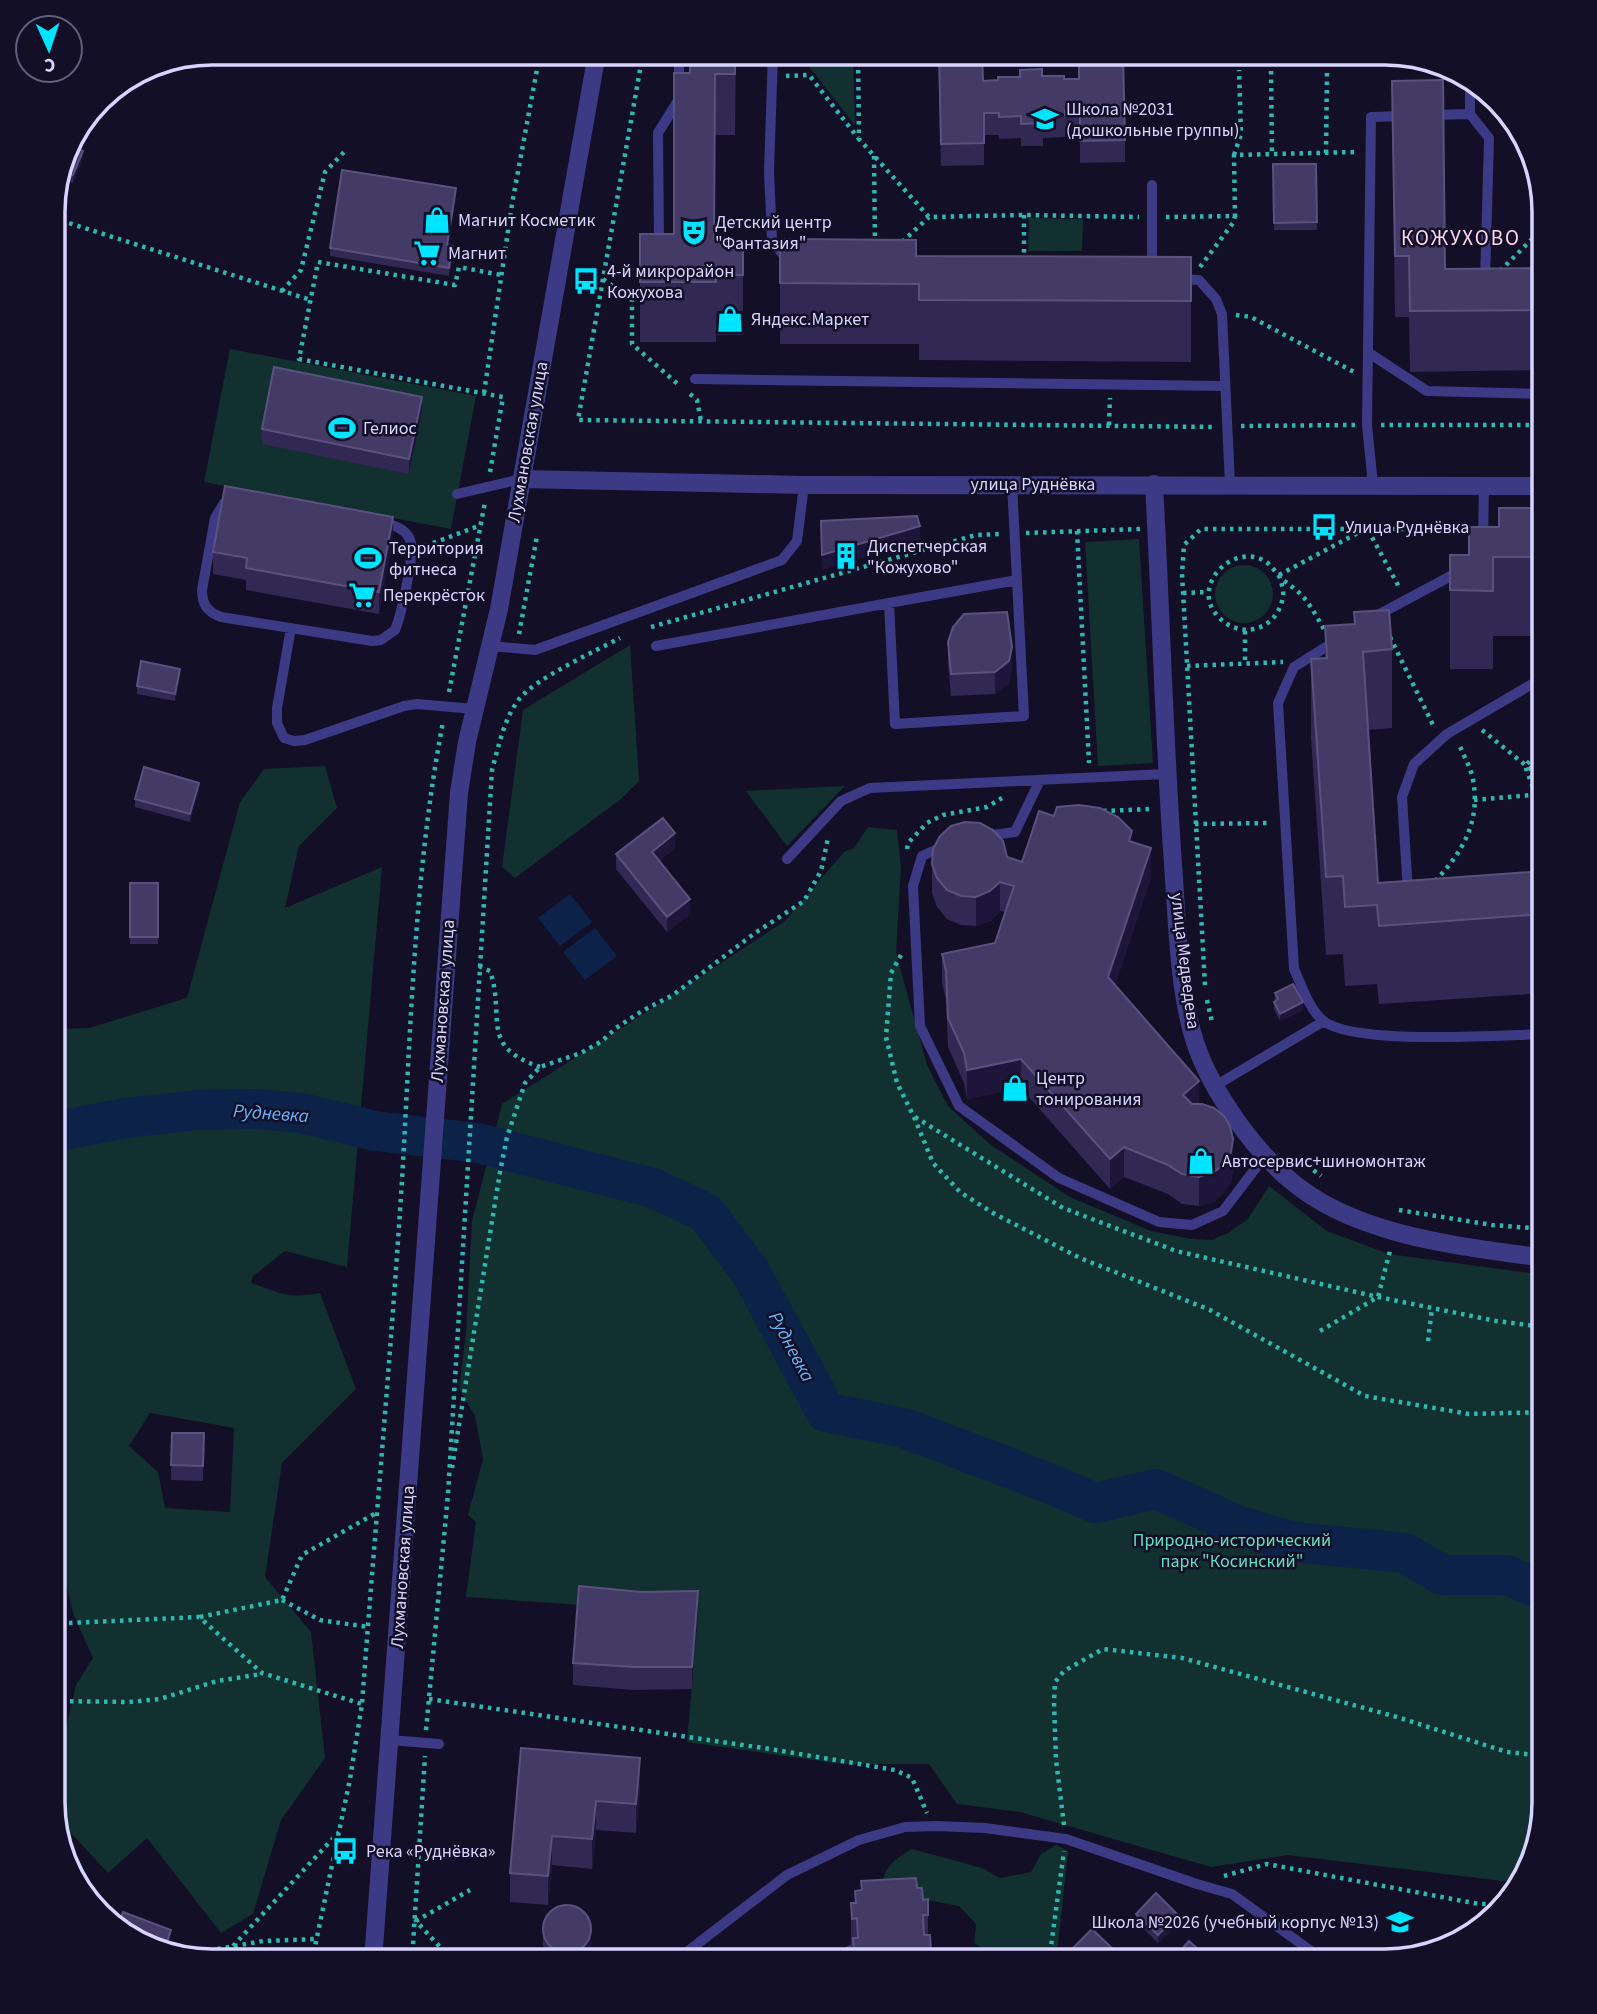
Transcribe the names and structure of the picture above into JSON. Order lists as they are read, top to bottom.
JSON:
{
  "streets": {
    "street": ["Лухмановская улица", "улица Руднёвка", "улица Медведева"]
  },
  "crossings": [
    ["Лухмановская улица", "улица Руднёвка"],
    ["улица Руднёвка", "улица Медведева"]
  ],
  "districts": ["КОЖУХОВО"],
  "water": ["Рудневка"],
  "parks": ["Природно-исторический парк \"Косинский\""],
  "places": {
    "school or university": ["Школа №2031 (дошкольные группы)", "Школа №2026 (учебный корпус №13)"],
    "shop": [
      "Магнит Косметик",
      "Яндекс.Маркет",
      "Центр тонирования",
      "Автосервис+шиномонтаж"
    ],
    "theatre": ["Детский центр \"Фантазия\""],
    "supermarket": ["Магнит", "Перекрёсток"],
    "bus stop": ["4-й микрорайон Кожухова", "Улица Руднёвка", "Река «Руднёвка»"],
    "sports": ["Гелиос", "Территория фитнеса"],
    "building": ["Диспетчерская \"Кожухово\""]
  },
  "north": "bottom"
}
